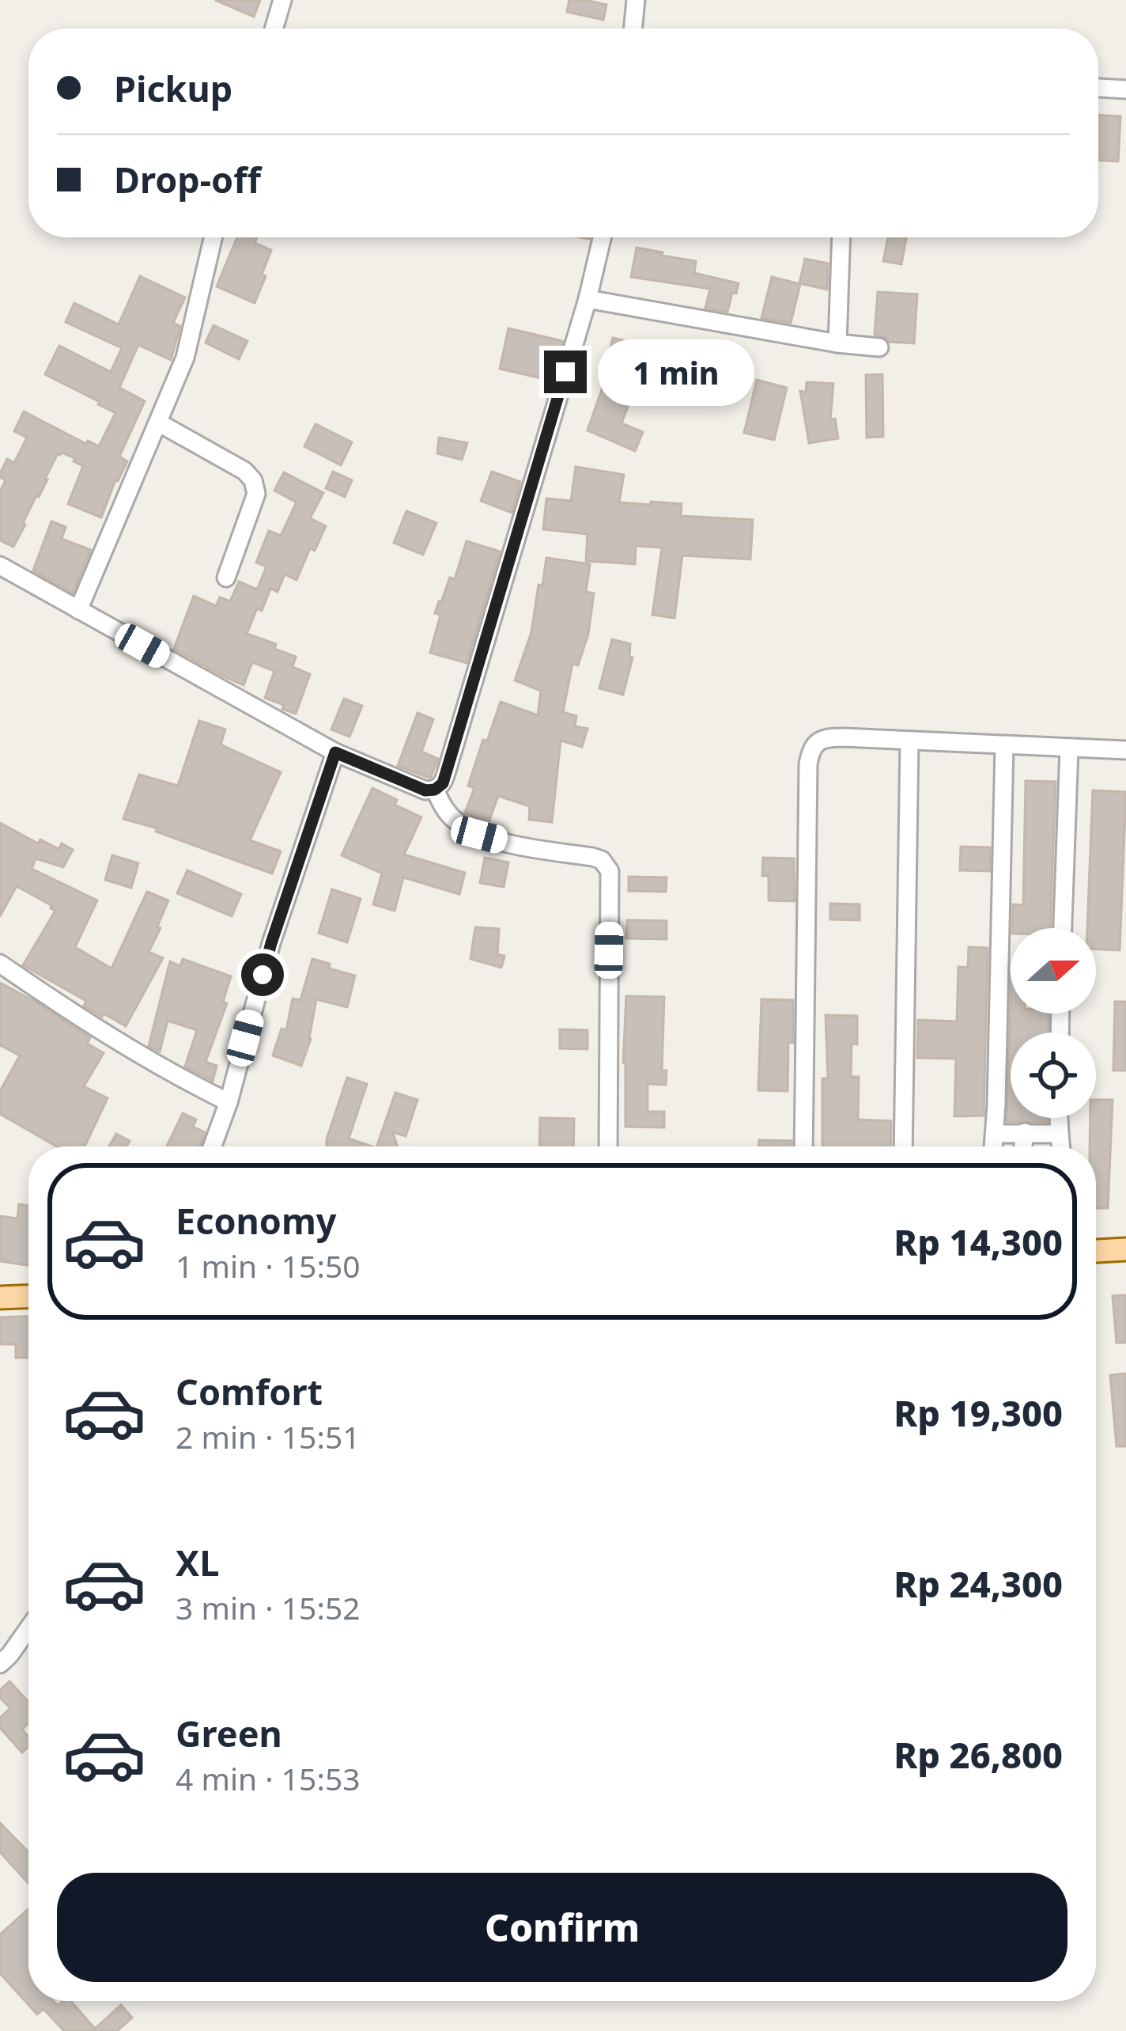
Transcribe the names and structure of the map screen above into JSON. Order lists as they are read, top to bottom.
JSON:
{
  "north": "right",
  "page": {
    "banner": ["Pickup", "Drop-off"],
    "bubble": "1 min",
    "list": [
      {
        "name": "Economy",
        "note": "1 min · 15:50",
        "value": "Rp 14,300"
      },
      {
        "name": "Comfort",
        "note": "2 min · 15:51",
        "value": "Rp 19,300"
      },
      {
        "name": "XL",
        "note": "3 min · 15:52",
        "value": "Rp 24,300"
      },
      {
        "name": "Green",
        "note": "4 min · 15:53",
        "value": "Rp 26,800"
      }
    ],
    "buttons": "Confirm"
  }
}
